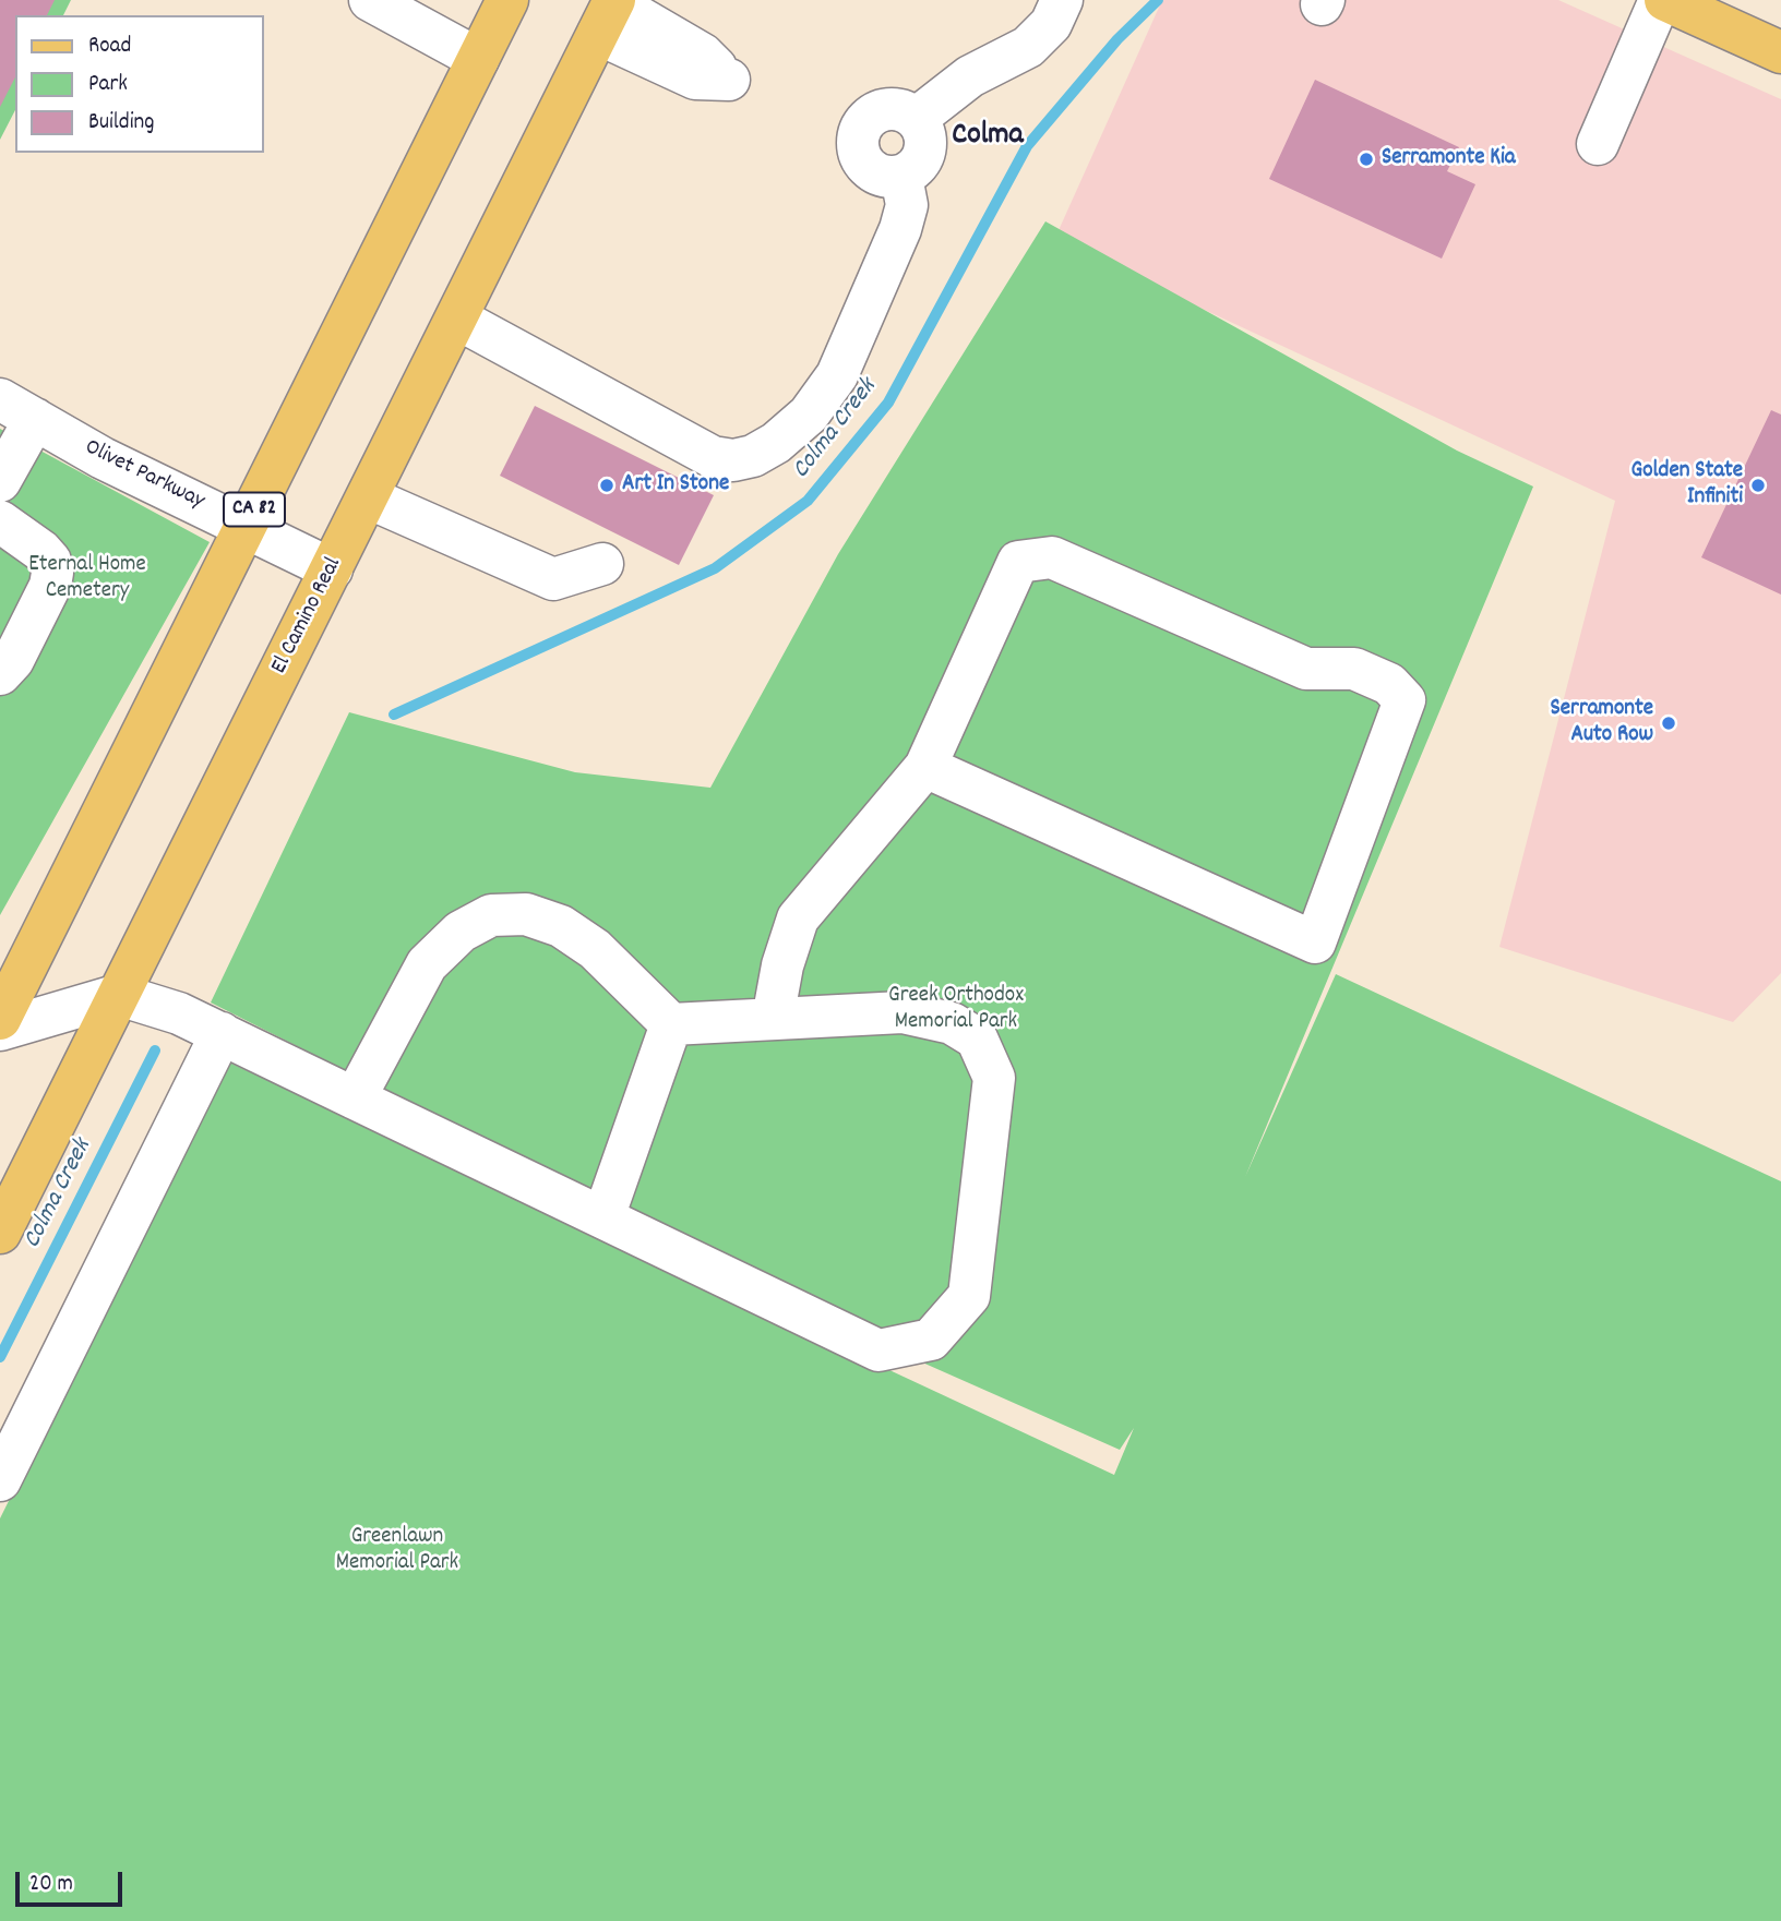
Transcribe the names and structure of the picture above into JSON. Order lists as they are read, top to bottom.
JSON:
{
  "streets": {
    "main road": ["CA 82", "El Camino Real"],
    "street": ["Olivet Parkway"]
  },
  "crossings": [
    ["Olivet Parkway", "CA 82"],
    ["Olivet Parkway", "El Camino Real"]
  ],
  "districts": ["Colma"],
  "water": ["Colma Creek"],
  "parks": ["Eternal Home Cemetery", "Greek Orthodox Memorial Park", "Greenlawn Memorial Park"],
  "places": [
    "Serramonte Kia",
    "Art In Stone",
    "Golden State Infiniti",
    "Serramonte Auto Row"
  ],
  "legend": ["Road", "Park", "Building"],
  "scale_bar": "20 m"
}
